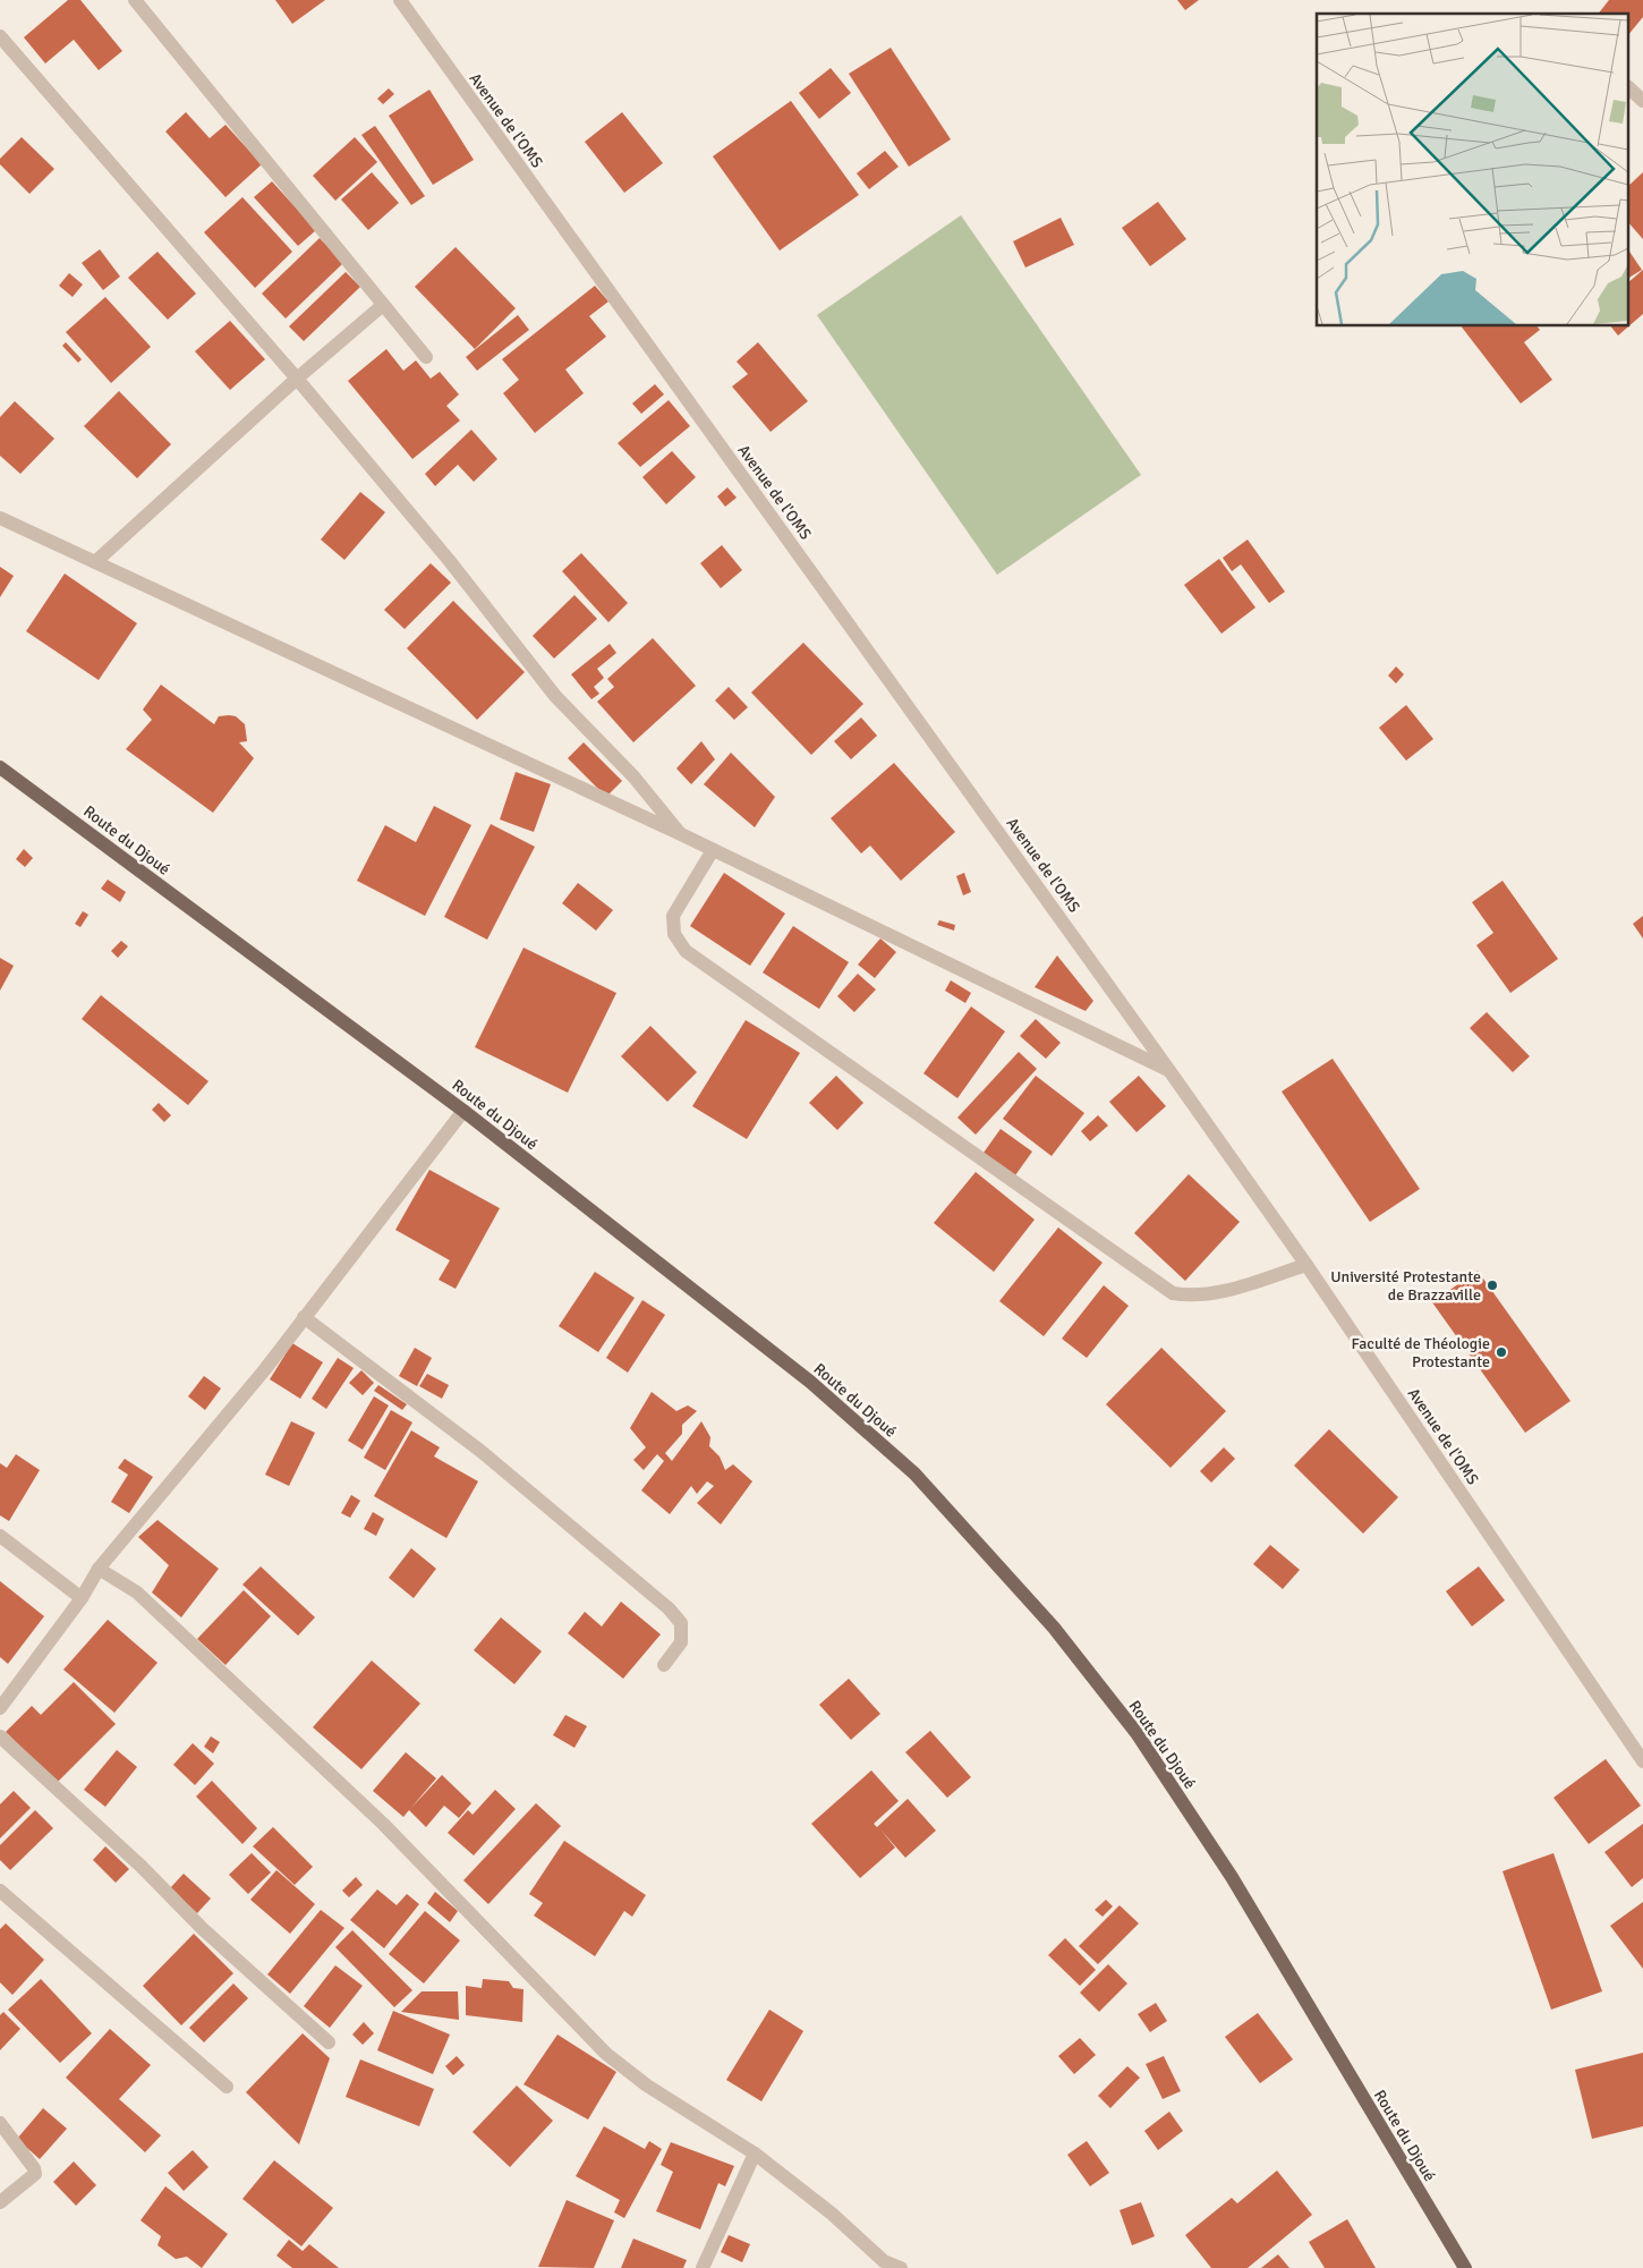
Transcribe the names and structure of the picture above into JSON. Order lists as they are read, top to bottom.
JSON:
{
  "streets": {
    "main road": ["Route du Djoué"],
    "street": ["Avenue de l'OMS"]
  },
  "places": ["Université Protestante de Brazzaville", "Faculté de Théologie Protestante"]
}
